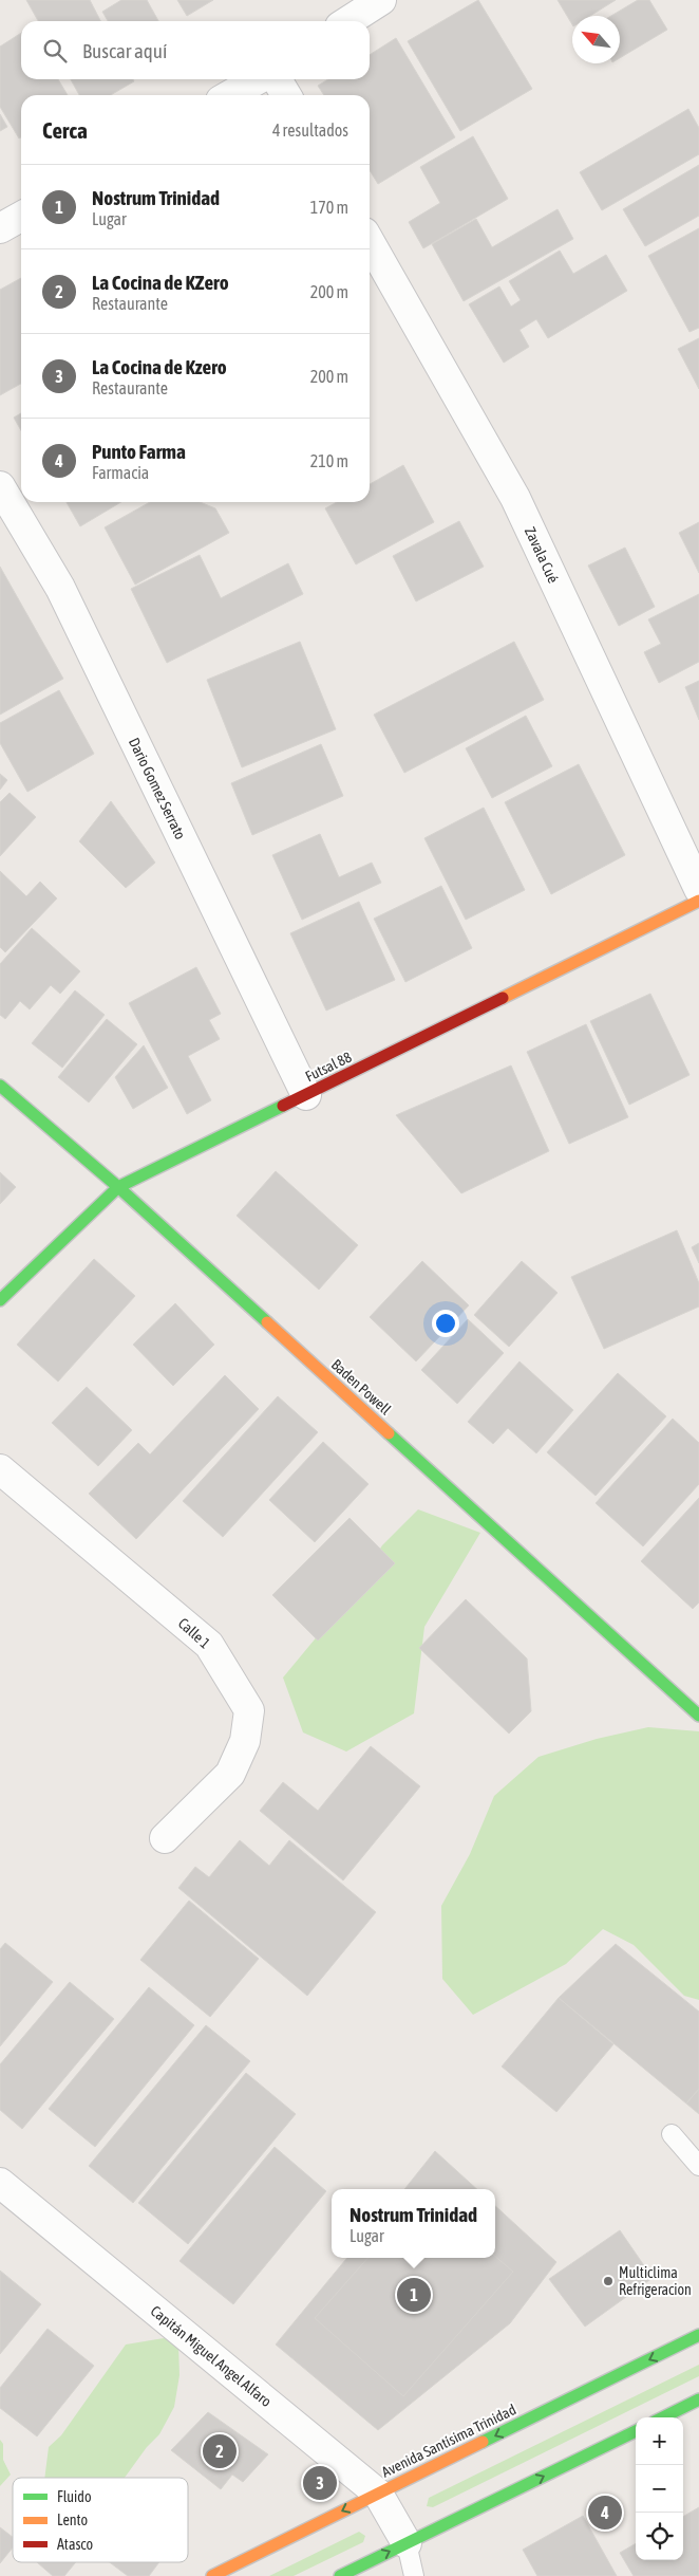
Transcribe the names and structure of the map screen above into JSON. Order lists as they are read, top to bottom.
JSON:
{
  "streets": {
    "street": [
      "Zavala Cué",
      "Dario Gomez Serrato",
      "Futsal 88",
      "Baden Powell",
      "Calle 1",
      "Capitán Miguel Angel Alfaro",
      "Avenida Santísima Trinidad"
    ]
  },
  "crossings": [
    ["Dario Gomez Serrato", "Futsal 88"],
    ["Futsal 88", "Baden Powell"],
    ["Capitán Miguel Angel Alfaro", "Avenida Santísima Trinidad"]
  ],
  "places": ["Multiclima Refrigeracion"],
  "legend": ["Fluido", "Lento", "Atasco"],
  "north": "top left",
  "page": {
    "search": "Buscar aquí",
    "heading": ["Cerca", "4 resultados"],
    "list": [
      {
        "mark": "1",
        "name": "Nostrum Trinidad",
        "note": "Lugar",
        "value": "170 m"
      },
      {
        "mark": "2",
        "name": "La Cocina de KZero",
        "note": "Restaurante",
        "value": "200 m"
      },
      {
        "mark": "3",
        "name": "La Cocina de Kzero",
        "note": "Restaurante",
        "value": "200 m"
      },
      {
        "mark": "4",
        "name": "Punto Farma",
        "note": "Farmacia",
        "value": "210 m"
      }
    ],
    "popup": ["Nostrum Trinidad", "Lugar"],
    "pins": [
      "1",
      "2",
      "3",
      "4"
    ],
    "map_buttons": ["+", "−"]
  }
}
